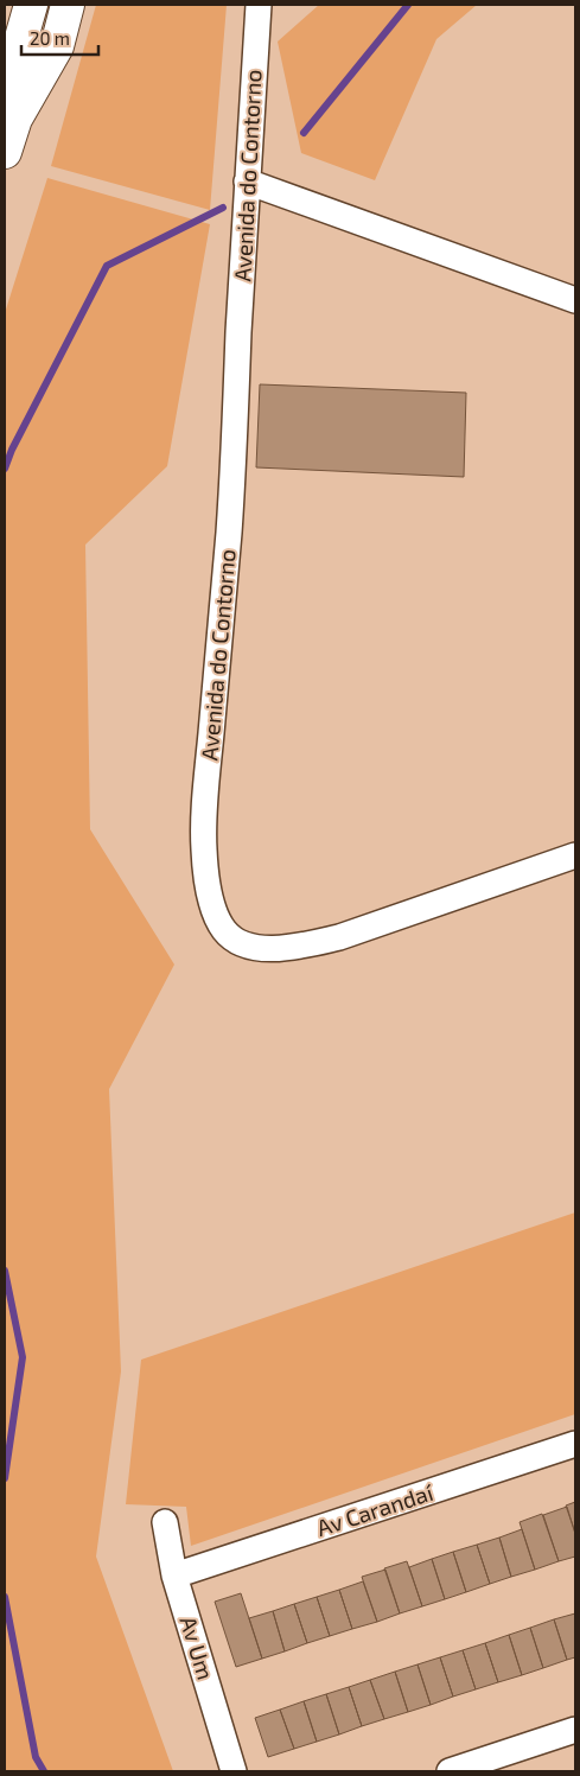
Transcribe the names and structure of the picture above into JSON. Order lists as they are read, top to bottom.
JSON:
{
  "streets": {
    "street": ["Avenida do Contorno", "Av Carandaí", "Av Um"]
  },
  "crossings": [
    ["Av Carandaí", "Av Um"]
  ],
  "scale_bar": "20 m"
}
